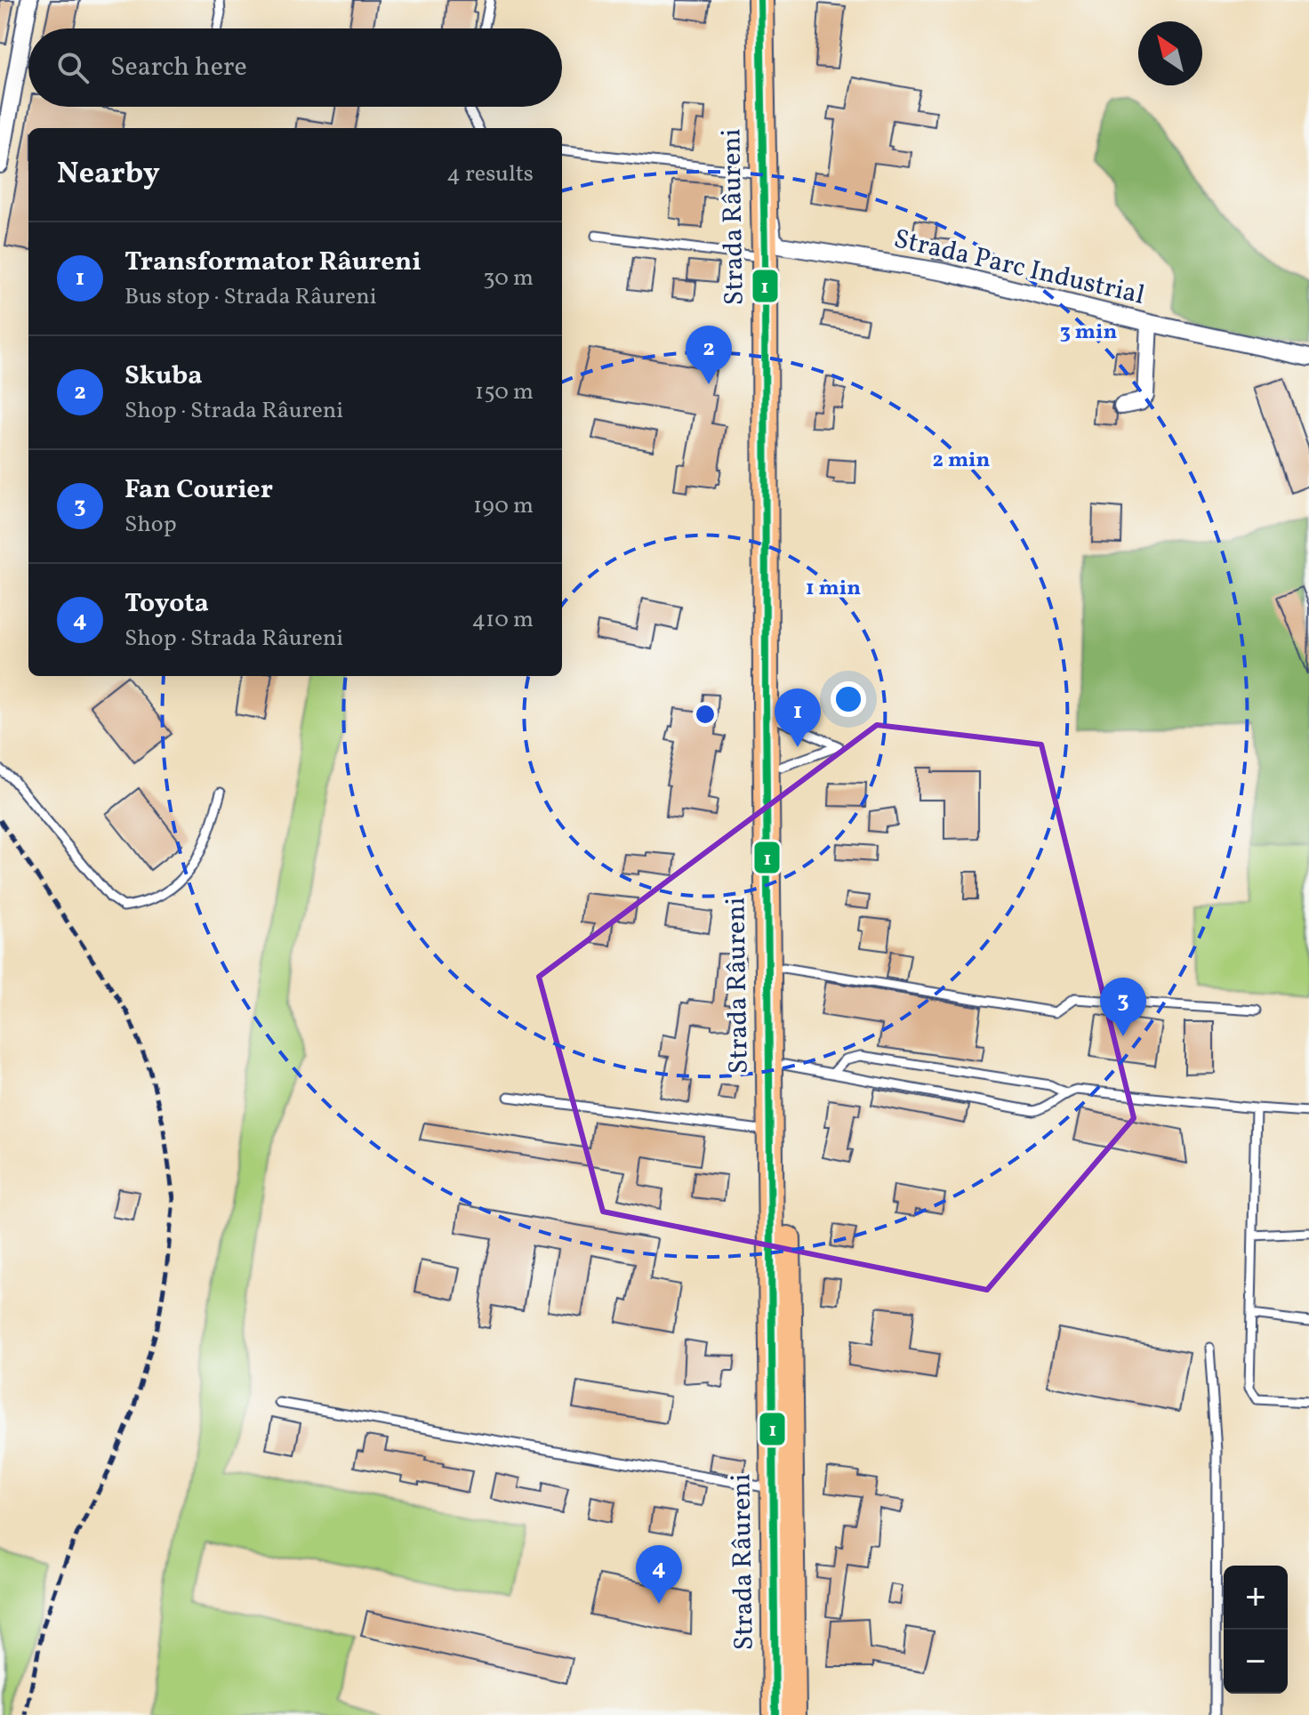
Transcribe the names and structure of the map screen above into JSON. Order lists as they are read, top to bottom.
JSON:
{
  "streets": {
    "main road": ["Strada Râureni"],
    "street": ["Strada Parc Industrial"]
  },
  "crossings": [
    ["Strada Râureni", "Strada Parc Industrial"]
  ],
  "lines": ["transit line 1"],
  "north": "top left",
  "page": {
    "search": "Search here",
    "heading": ["Nearby", "4 results"],
    "list": [
      {
        "mark": "1",
        "name": "Transformator Râureni",
        "note": "Bus stop · Strada Râureni",
        "value": "30 m"
      },
      {
        "mark": "2",
        "name": "Skuba",
        "note": "Shop · Strada Râureni",
        "value": "150 m"
      },
      {
        "mark": "3",
        "name": "Fan Courier",
        "note": "Shop",
        "value": "190 m"
      },
      {
        "mark": "4",
        "name": "Toyota",
        "note": "Shop · Strada Râureni",
        "value": "410 m"
      }
    ],
    "pins": [
      "2",
      "1",
      "3",
      "4"
    ],
    "map_buttons": ["+", "−"]
  },
  "rings": ["3 min", "2 min", "1 min"]
}
